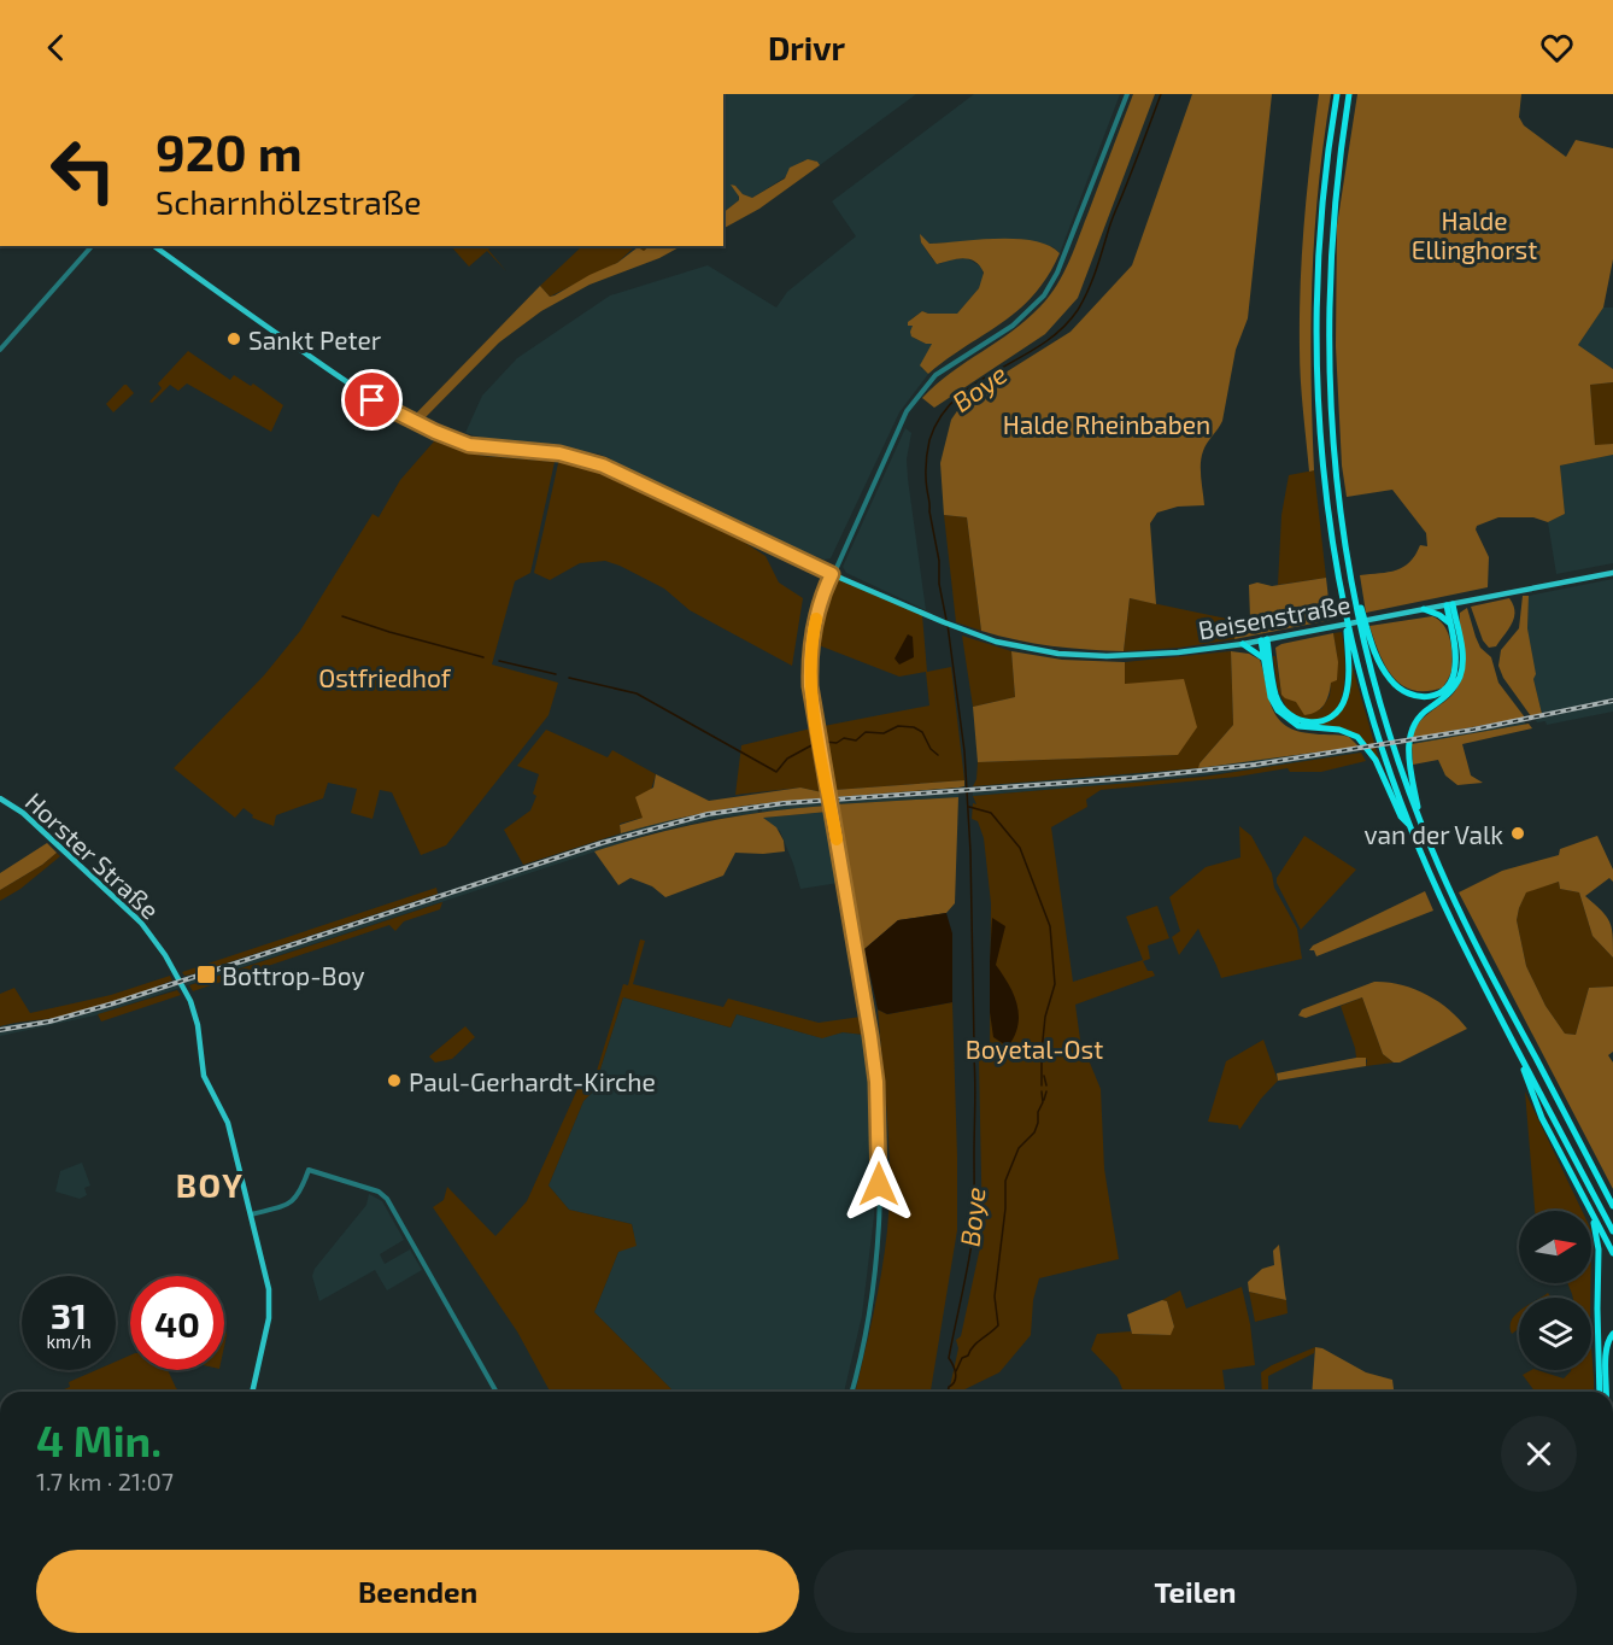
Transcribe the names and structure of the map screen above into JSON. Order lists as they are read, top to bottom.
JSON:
{
  "streets": {
    "main road": ["Beisenstraße", "Horster Straße"]
  },
  "districts": ["BOY"],
  "water": ["Boye"],
  "parks": [
    "Halde Ellinghorst",
    "Halde Rheinbaben",
    "Ostfriedhof",
    "Boyetal-Ost"
  ],
  "places": {
    "other": ["Sankt Peter", "van der Valk", "Paul-Gerhardt-Kirche"],
    "transit": ["Bottrop-Boy"]
  },
  "north": "right",
  "page": {
    "header": "Drivr",
    "turn": ["920 m", "Scharnhölzstraße"],
    "speed": "31 km/h",
    "limit": "40",
    "heading": ["4 Min.", "1.7 km · 21:07"],
    "buttons": ["Beenden", "Teilen"]
  }
}
